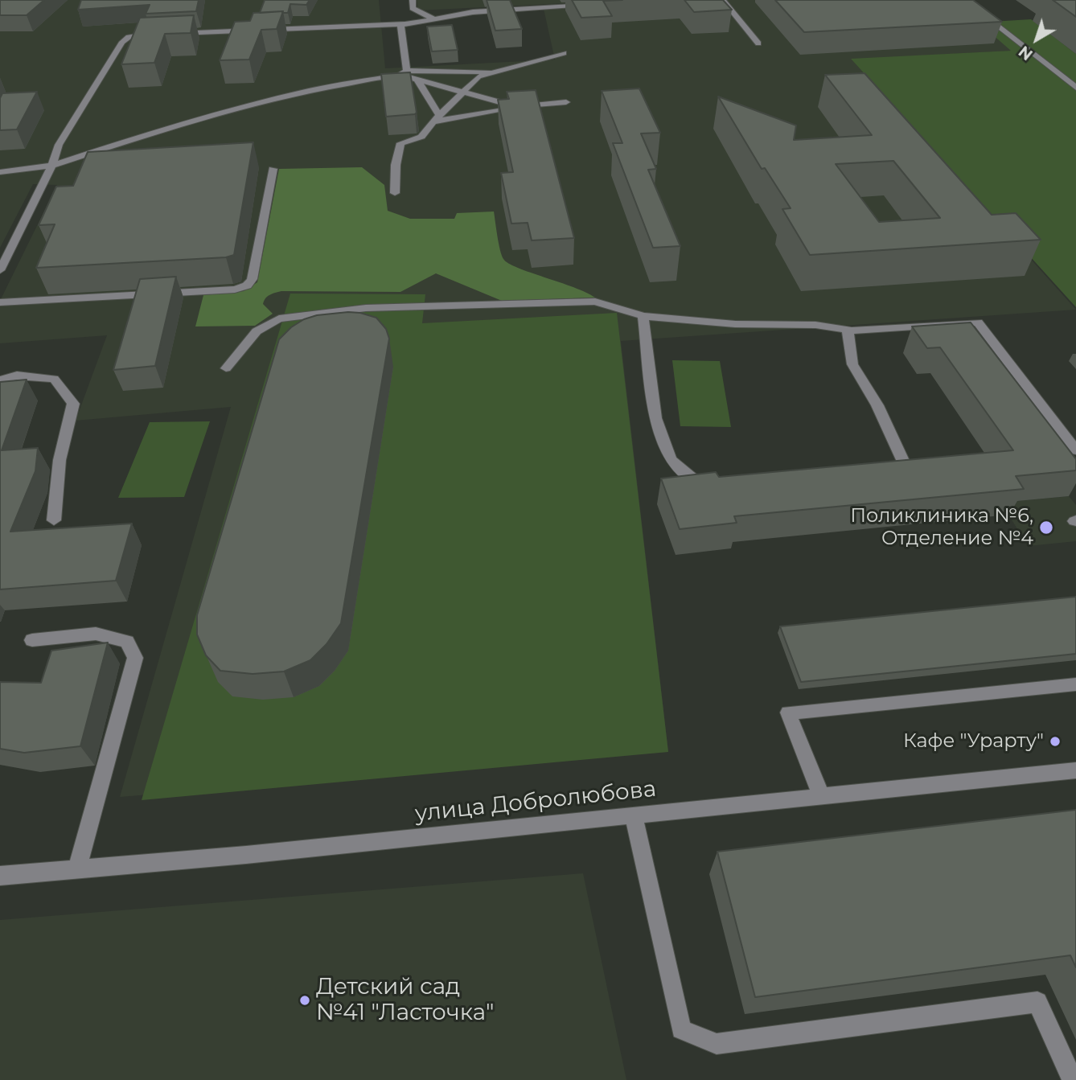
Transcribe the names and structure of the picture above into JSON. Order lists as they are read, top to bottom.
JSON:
{
  "streets": {
    "street": ["улица Добролюбова"]
  },
  "places": ["Поликлиника №6, Отделение №4", "Кафе \"Урарту\"", "Детский сад №41 \"Ласточка\""],
  "north": "bottom left"
}
